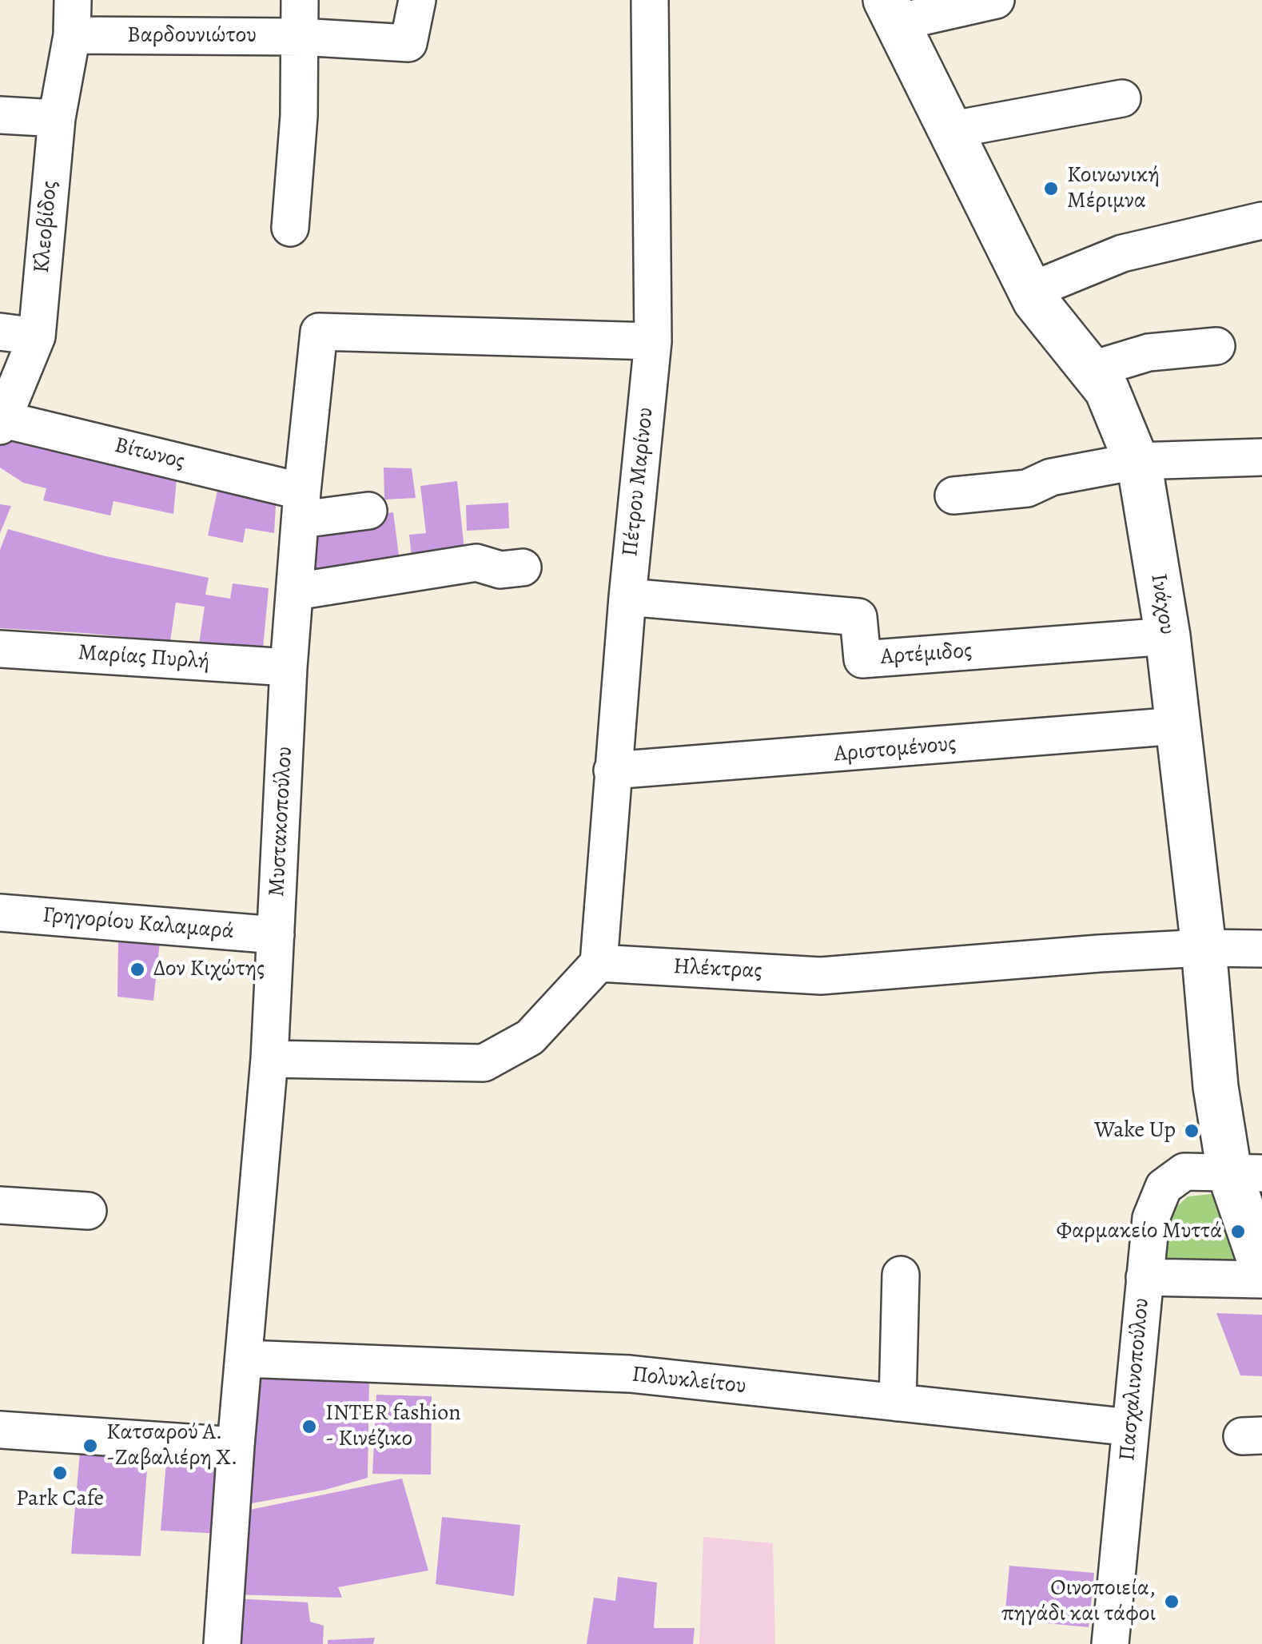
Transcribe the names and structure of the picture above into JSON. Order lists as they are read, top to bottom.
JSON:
{
  "streets": {
    "main road": ["Ινάχου"],
    "street": [
      "Βαρδουνιώτου",
      "Κλεοβίδος",
      "Βίτωνος",
      "Πέτρου Μαρίνου",
      "Αρτέμιδος",
      "Μαρίας Πυρλή",
      "Αριστομένους",
      "Μυστακοπούλου",
      "Γρηγορίου Καλαμαρά",
      "Ηλέκτρας",
      "Πασχαλινοπούλου",
      "Πολυκλείτου"
    ]
  },
  "crossings": [
    ["Βαρδουνιώτου", "Κλεοβίδος"],
    ["Κλεοβίδος", "Βίτωνος"],
    ["Βίτωνος", "Μυστακοπούλου"],
    ["Πέτρου Μαρίνου", "Αρτέμιδος"],
    ["Πέτρου Μαρίνου", "Αριστομένους"],
    ["Πέτρου Μαρίνου", "Μυστακοπούλου"],
    ["Πέτρου Μαρίνου", "Ηλέκτρας"],
    ["Ινάχου", "Αρτέμιδος"],
    ["Ινάχου", "Αριστομένους"],
    ["Ινάχου", "Ηλέκτρας"],
    ["Ινάχου", "Πασχαλινοπούλου"],
    ["Μαρίας Πυρλή", "Μυστακοπούλου"],
    ["Μυστακοπούλου", "Γρηγορίου Καλαμαρά"],
    ["Μυστακοπούλου", "Πολυκλείτου"],
    ["Πασχαλινοπούλου", "Πολυκλείτου"]
  ],
  "places": [
    "Κοινωνική Μέριμνα",
    "Δον Κιχώτης",
    "Wake Up",
    "Φαρμακείο Μυττά",
    "INTER fashion - Κινέζικο",
    "Κατσαρού Α. -Ζαβαλιέρη Χ.",
    "Park Cafe",
    "Οινοποιεία, πηγάδι και τάφοι"
  ]
}
